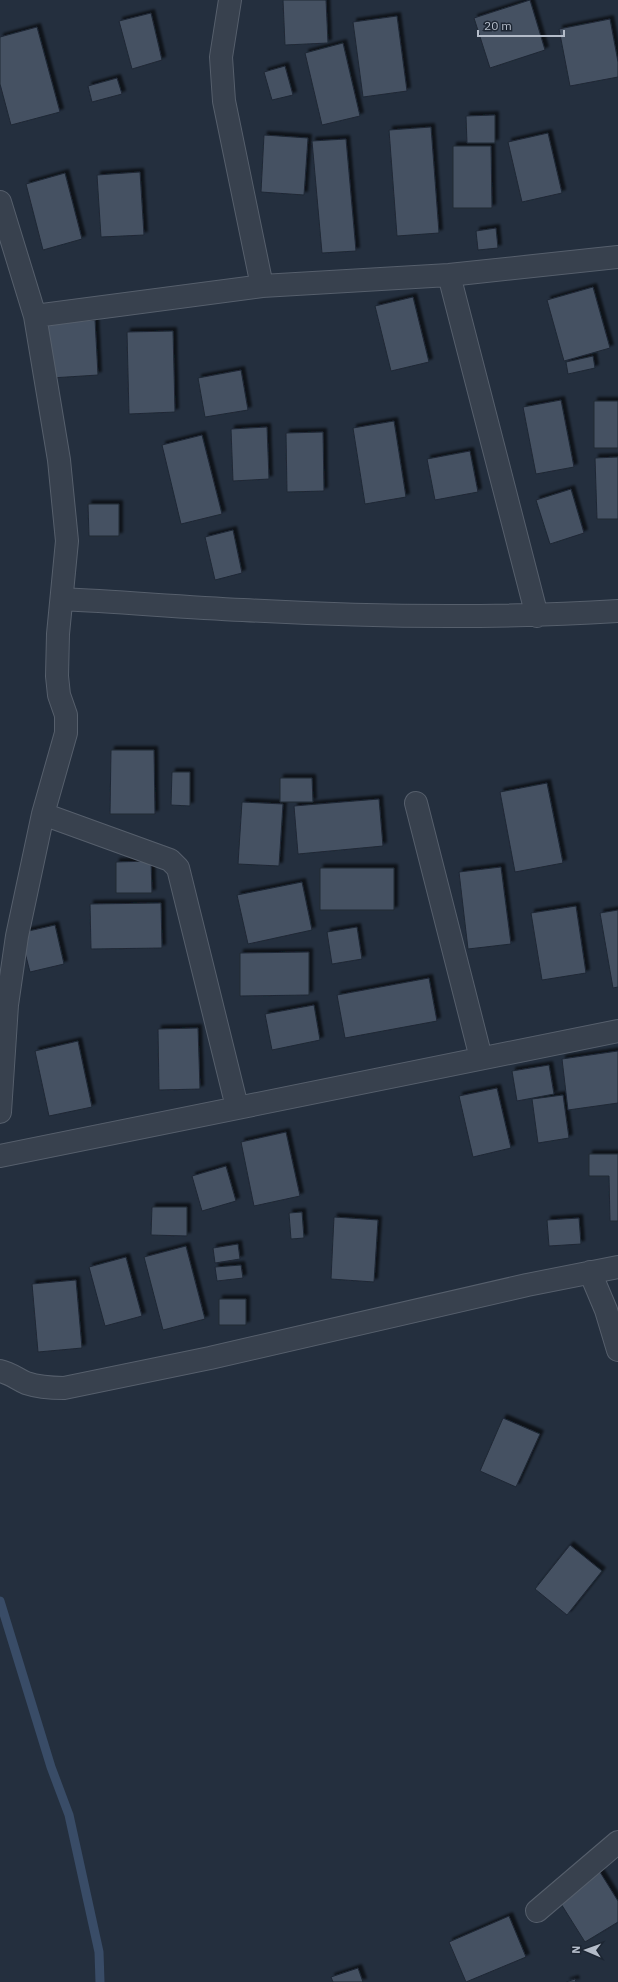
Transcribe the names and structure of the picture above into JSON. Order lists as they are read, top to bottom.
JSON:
{
  "scale_bar": "20 m",
  "north": "left"
}
